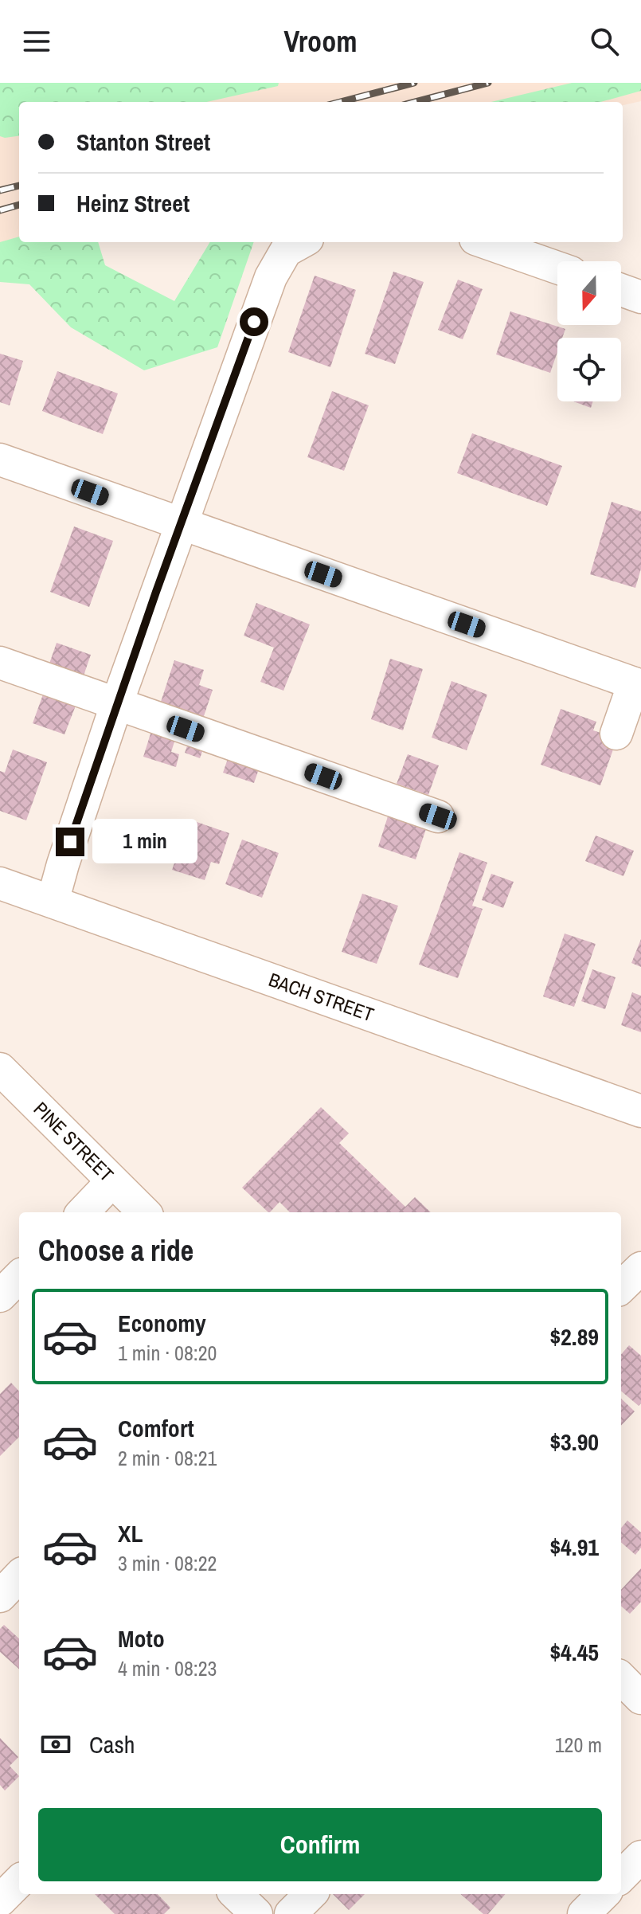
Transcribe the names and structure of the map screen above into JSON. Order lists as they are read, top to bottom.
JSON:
{
  "streets": {
    "street": ["BACH STREET", "PINE STREET"]
  },
  "north": "bottom",
  "page": {
    "header": "Vroom",
    "banner": ["Stanton Street", "Heinz Street"],
    "bubble": "1 min",
    "heading": "Choose a ride",
    "list": [
      {
        "name": "Economy",
        "note": "1 min · 08:20",
        "value": "$2.89"
      },
      {
        "name": "Comfort",
        "note": "2 min · 08:21",
        "value": "$3.90"
      },
      {
        "name": "XL",
        "note": "3 min · 08:22",
        "value": "$4.91"
      },
      {
        "name": "Moto",
        "note": "4 min · 08:23",
        "value": "$4.45"
      }
    ],
    "pay": ["Cash", "120 m"],
    "buttons": "Confirm"
  }
}
